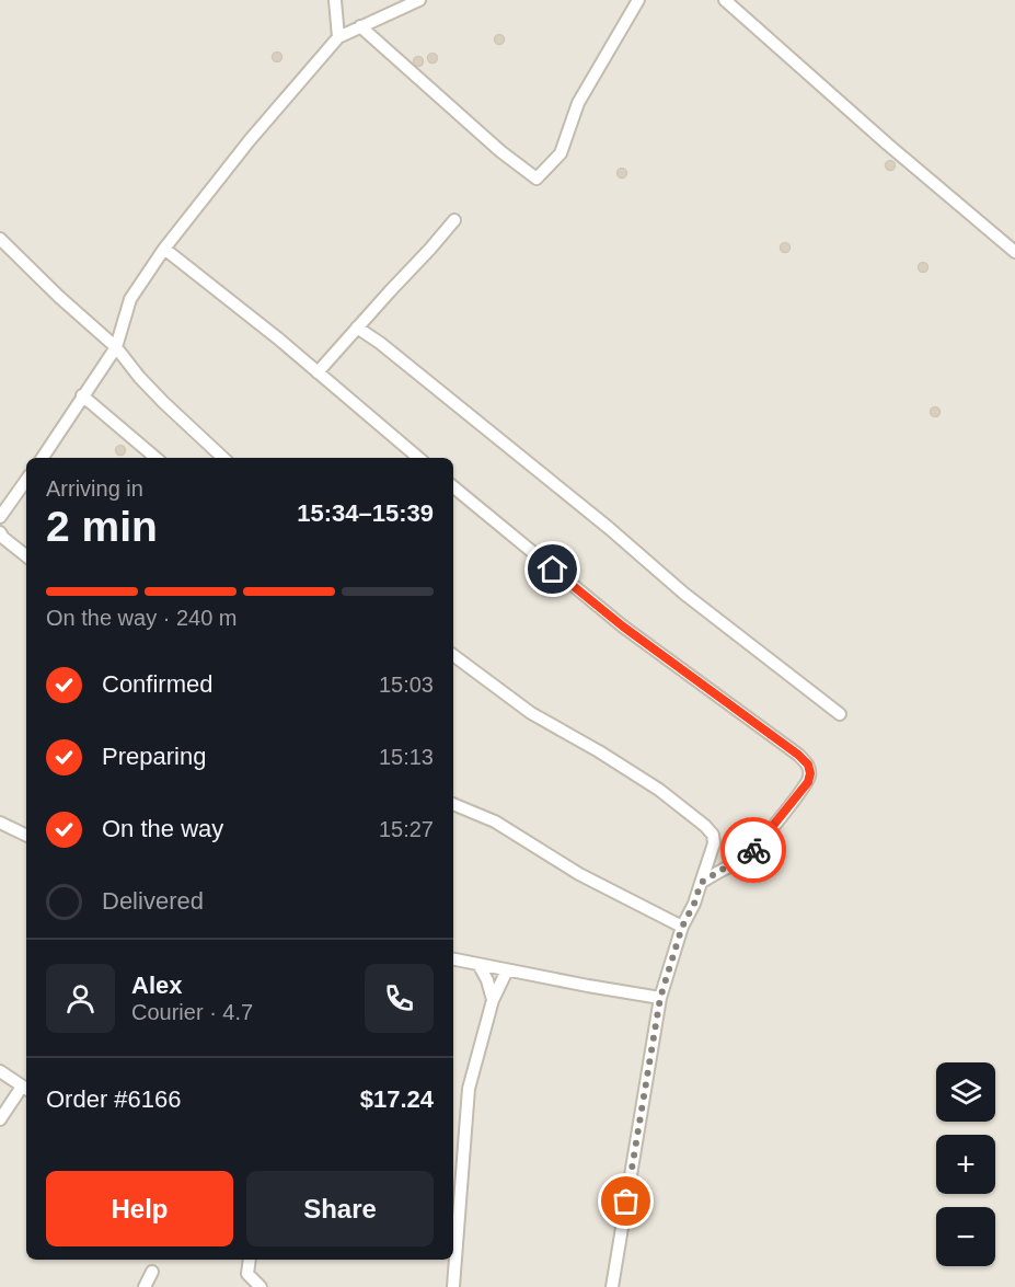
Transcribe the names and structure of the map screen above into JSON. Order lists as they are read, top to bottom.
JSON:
{
  "page": {
    "heading": ["2 min", "Arriving in", "15:34–15:39"],
    "panel": [
      "Alex",
      "Courier · 4.7",
      "Order #6166",
      "$17.24"
    ],
    "bar": "On the way · 240 m",
    "list": [
      ["Confirmed", "15:03"],
      ["Preparing", "15:13"],
      ["On the way", "15:27"],
      "Delivered"
    ],
    "map_buttons": ["+", "−"],
    "buttons": ["Help", "Share"]
  }
}
